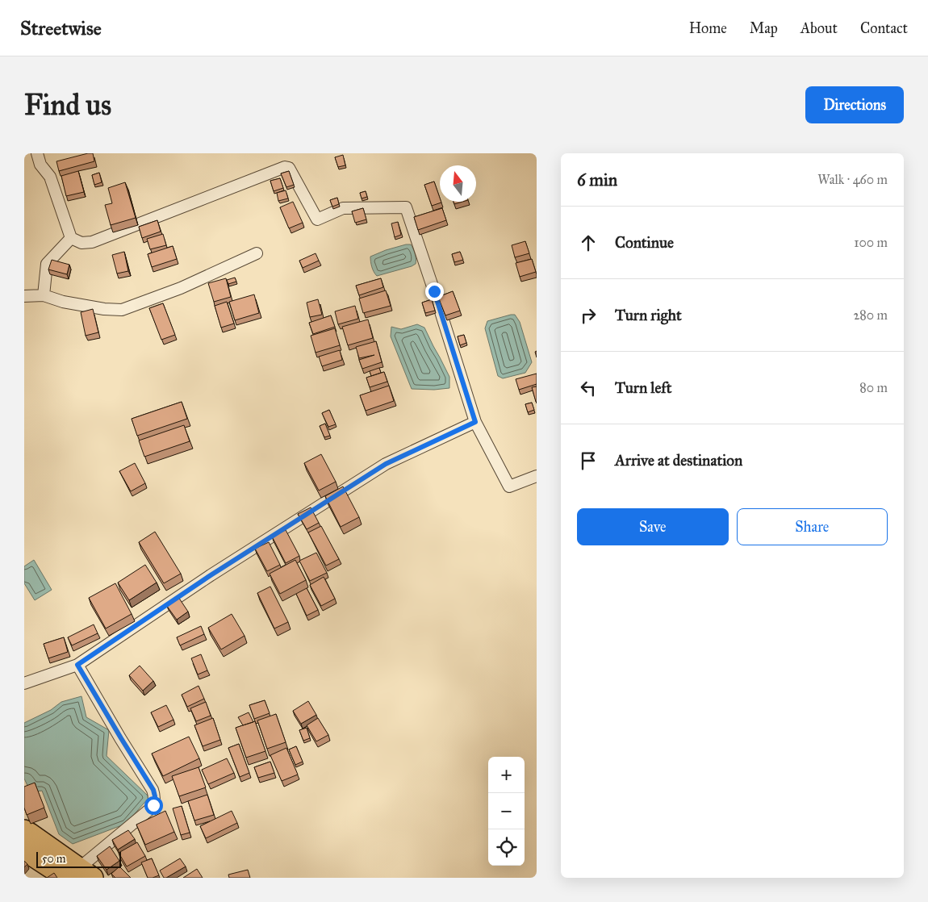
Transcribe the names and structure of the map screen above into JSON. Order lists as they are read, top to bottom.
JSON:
{
  "scale_bar": "50 m",
  "north": "top",
  "page": {
    "header": "Streetwise",
    "nav": [
      "Home",
      "Map",
      "About",
      "Contact"
    ],
    "buttons": [
      "Directions",
      ["Save", "Share"]
    ],
    "title": "Find us",
    "heading": ["6 min", "Walk · 460 m"],
    "list": [
      ["Continue", "100 m"],
      ["Turn right", "280 m"],
      ["Turn left", "80 m"],
      "Arrive at destination"
    ],
    "map_buttons": ["+", "−"],
    "scale": "50 m"
  }
}
